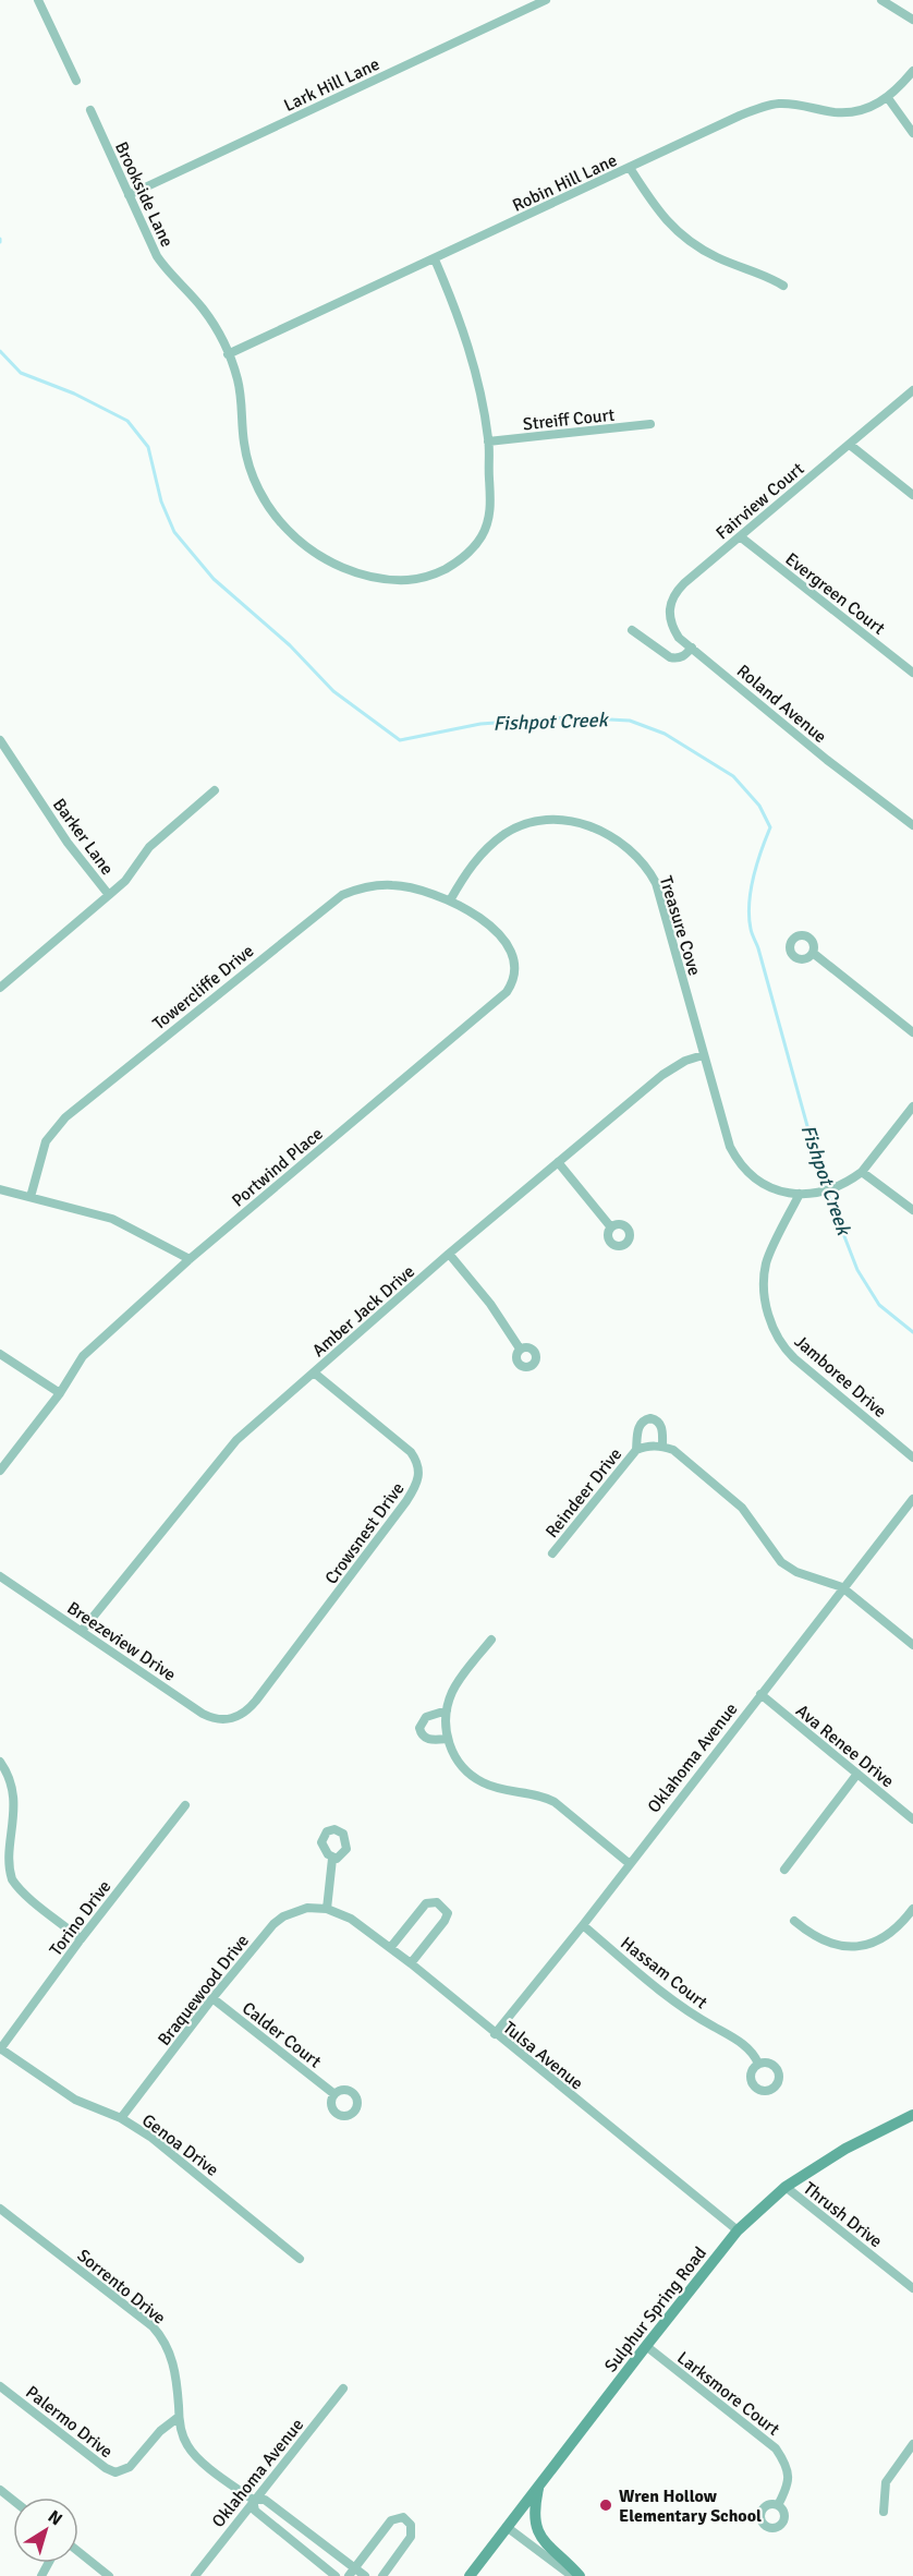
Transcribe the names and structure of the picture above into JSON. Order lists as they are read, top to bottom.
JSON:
{
  "streets": {
    "main road": ["Sulphur Spring Road"],
    "street": [
      "Lark Hill Lane",
      "Robin Hill Lane",
      "Brookside Lane",
      "Streiff Court",
      "Fairview Court",
      "Evergreen Court",
      "Roland Avenue",
      "Barker Lane",
      "Treasure Cove",
      "Towercliffe Drive",
      "Portwind Place",
      "Amber Jack Drive",
      "Jamboree Drive",
      "Reindeer Drive",
      "Crowsnest Drive",
      "Breezeview Drive",
      "Ava Renee Drive",
      "Oklahoma Avenue",
      "Torino Drive",
      "Hassam Court",
      "Braquewood Drive",
      "Calder Court",
      "Tulsa Avenue",
      "Genoa Drive",
      "Thrush Drive",
      "Sorrento Drive",
      "Larksmore Court",
      "Palermo Drive"
    ]
  },
  "crossings": [
    ["Lark Hill Lane", "Brookside Lane"],
    ["Robin Hill Lane", "Brookside Lane"],
    ["Brookside Lane", "Streiff Court"],
    ["Fairview Court", "Evergreen Court"],
    ["Fairview Court", "Roland Avenue"],
    ["Treasure Cove", "Towercliffe Drive"],
    ["Treasure Cove", "Portwind Place"],
    ["Treasure Cove", "Amber Jack Drive"],
    ["Treasure Cove", "Jamboree Drive"],
    ["Towercliffe Drive", "Portwind Place"],
    ["Amber Jack Drive", "Crowsnest Drive"],
    ["Amber Jack Drive", "Breezeview Drive"],
    ["Crowsnest Drive", "Breezeview Drive"],
    ["Ava Renee Drive", "Oklahoma Avenue"],
    ["Oklahoma Avenue", "Hassam Court"],
    ["Oklahoma Avenue", "Tulsa Avenue"],
    ["Oklahoma Avenue", "Sorrento Drive"],
    ["Torino Drive", "Genoa Drive"],
    ["Braquewood Drive", "Calder Court"],
    ["Braquewood Drive", "Tulsa Avenue"],
    ["Braquewood Drive", "Genoa Drive"],
    ["Tulsa Avenue", "Sulphur Spring Road"],
    ["Thrush Drive", "Sulphur Spring Road"],
    ["Sorrento Drive", "Palermo Drive"],
    ["Sulphur Spring Road", "Larksmore Court"]
  ],
  "water": ["Fishpot Creek"],
  "places": ["Wren Hollow Elementary School"],
  "north": "top right"
}
